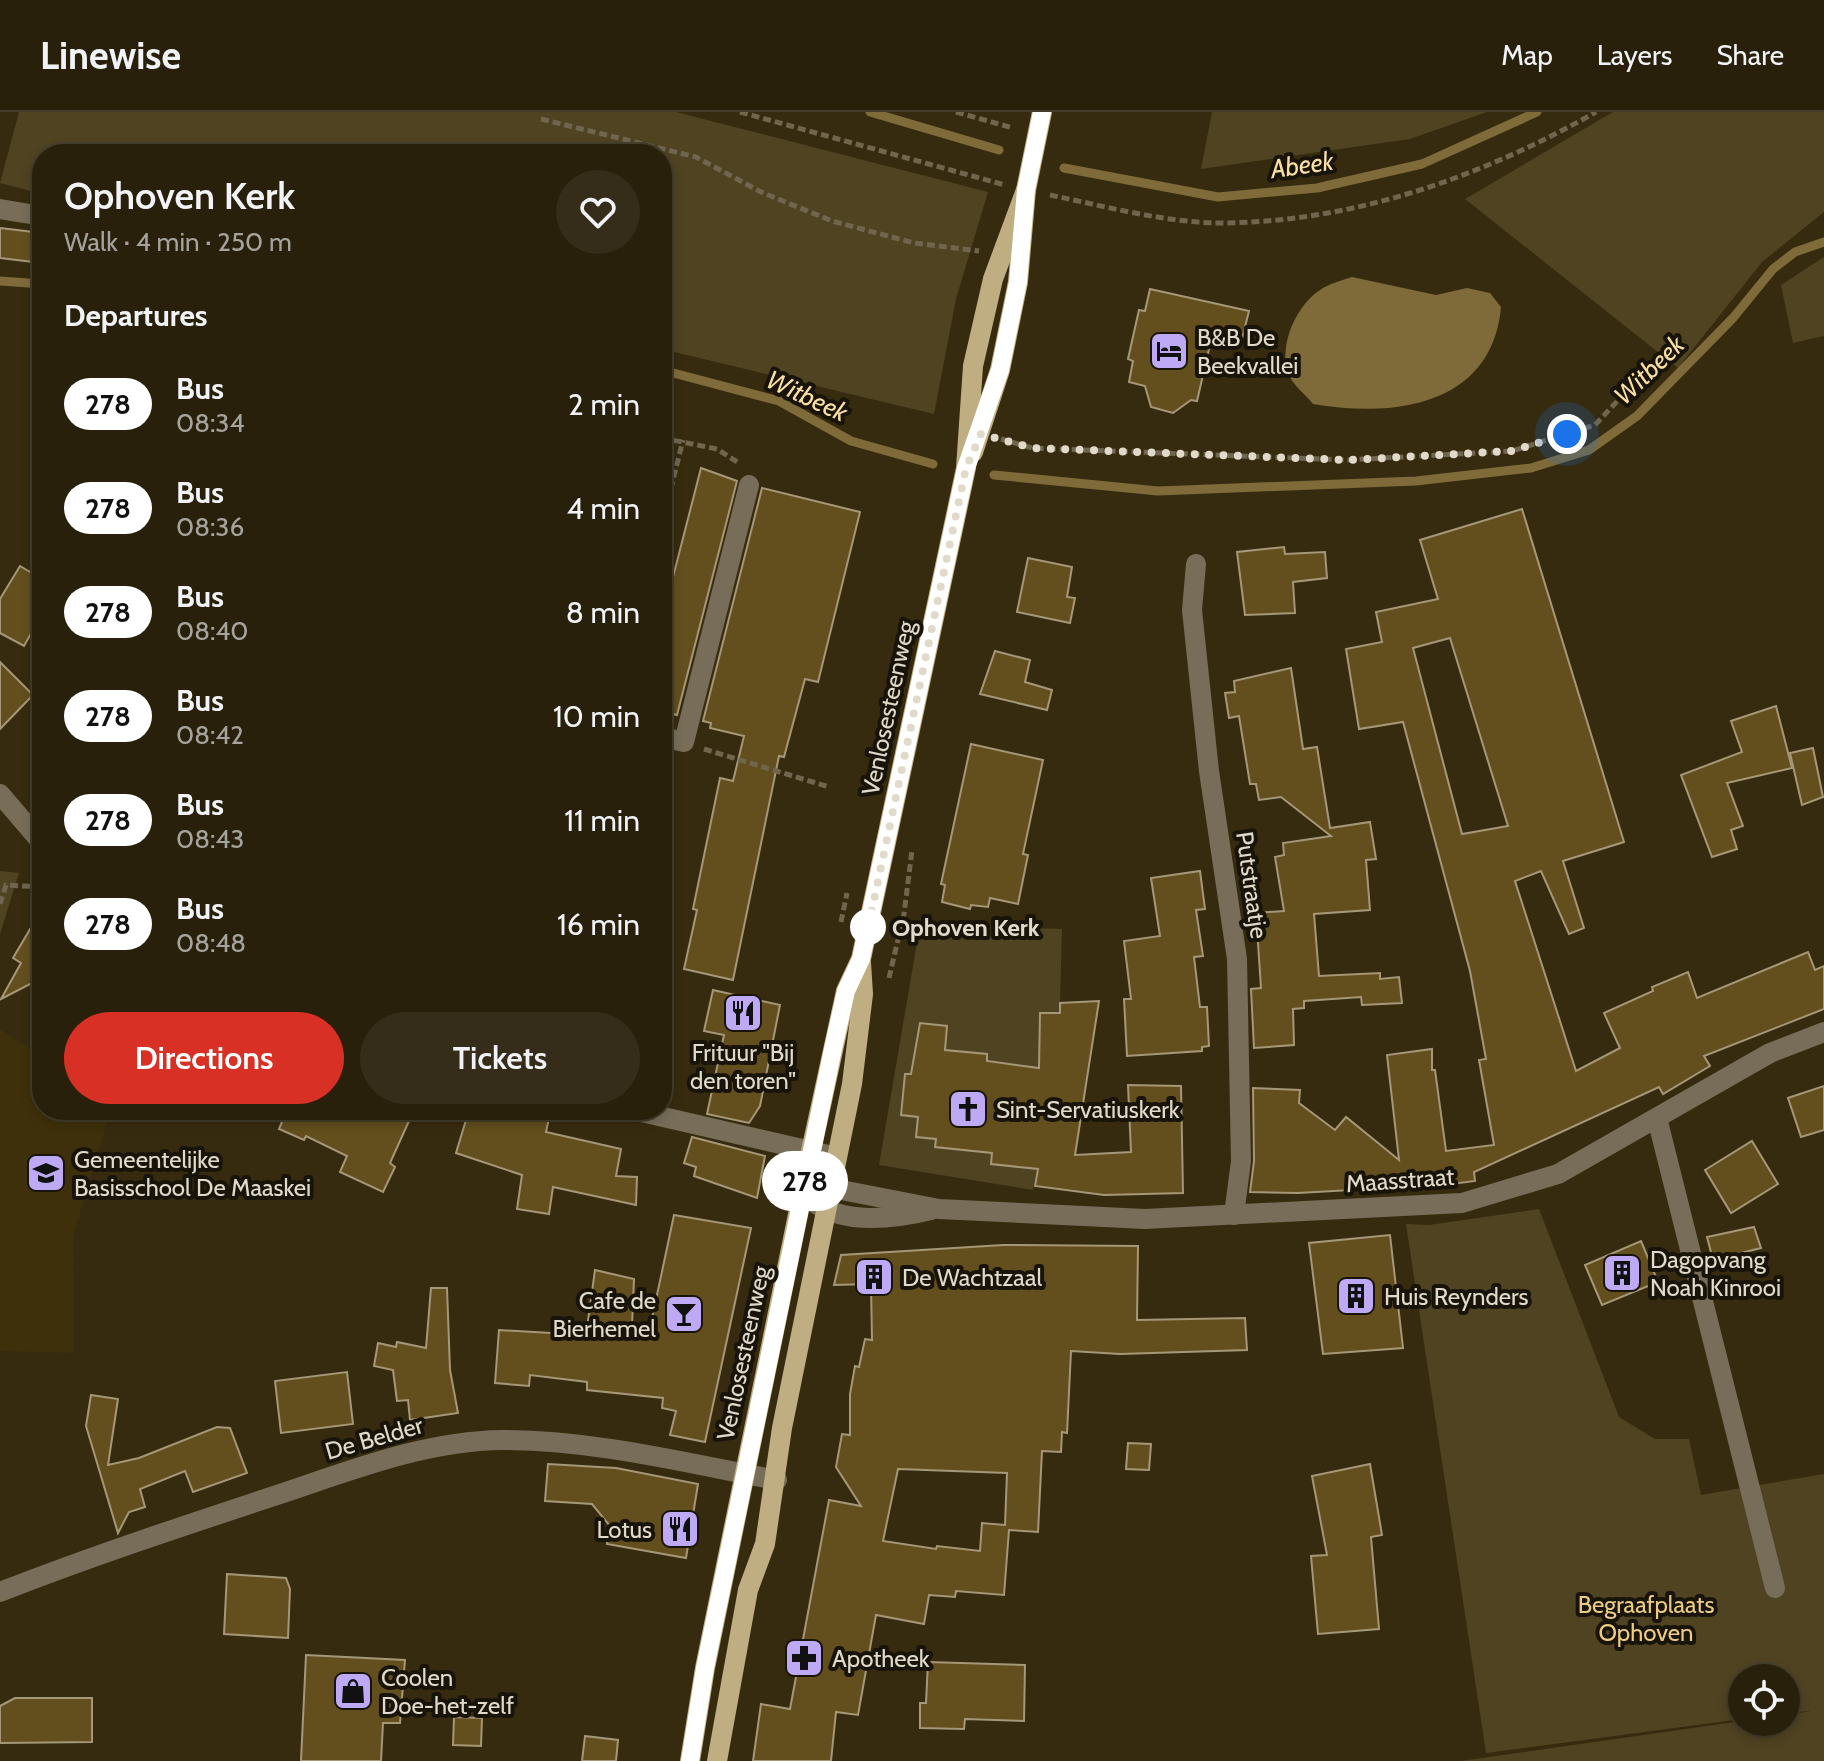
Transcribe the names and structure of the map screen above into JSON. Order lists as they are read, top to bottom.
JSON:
{
  "streets": {
    "main road": ["Venlosesteenweg"],
    "street": ["Putstraatje", "Maasstraat", "De Belder"]
  },
  "crossings": [
    ["Venlosesteenweg", "Maasstraat"],
    ["Venlosesteenweg", "De Belder"],
    ["Putstraatje", "Maasstraat"]
  ],
  "water": ["Abeek", "Witbeek"],
  "parks": ["Begraafplaats Ophoven"],
  "places": {
    "hotel": ["B&B De Beekvallei"],
    "other": ["Ophoven Kerk"],
    "restaurant": ["Frituur \"Bij den toren\"", "Lotus"],
    "church": ["Sint-Servatiuskerk"],
    "school or university": ["Gemeentelijke Basisschool De Maaskei"],
    "building": ["Dagopvang Noah Kinrooi", "De Wachtzaal", "Huis Reynders"],
    "bar": ["Cafe de Bierhemel"],
    "pharmacy": ["Apotheek"],
    "shop": ["Coolen Doe-het-zelf"]
  },
  "lines": ["bus line 278"],
  "page": {
    "header": "Linewise",
    "nav": ["Map", "Layers", "Share"],
    "on_map": "278",
    "heading": [
      ["Ophoven Kerk", "Walk · 4 min · 250 m"],
      "Departures"
    ],
    "list": [
      {
        "mark": "278",
        "name": "Bus",
        "note": "08:34",
        "value": "2 min"
      },
      {
        "mark": "278",
        "name": "Bus",
        "note": "08:36",
        "value": "4 min"
      },
      {
        "mark": "278",
        "name": "Bus",
        "note": "08:40",
        "value": "8 min"
      },
      {
        "mark": "278",
        "name": "Bus",
        "note": "08:42",
        "value": "10 min"
      },
      {
        "mark": "278",
        "name": "Bus",
        "note": "08:43",
        "value": "11 min"
      },
      {
        "mark": "278",
        "name": "Bus",
        "note": "08:48",
        "value": "16 min"
      }
    ],
    "buttons": ["Directions", "Tickets"]
  }
}
